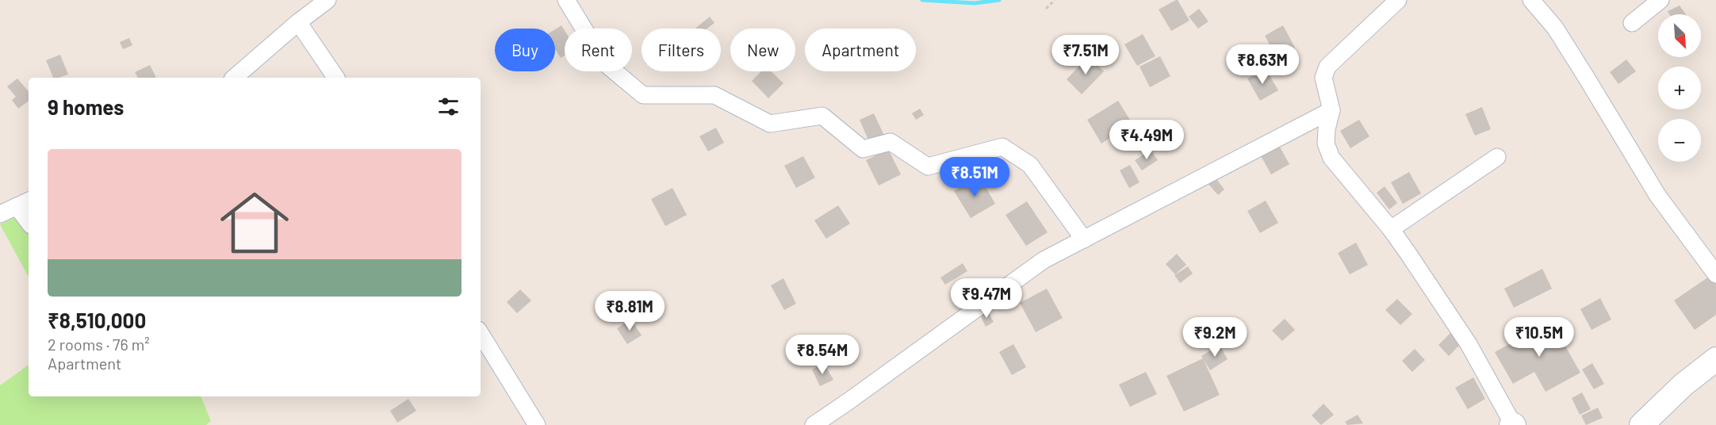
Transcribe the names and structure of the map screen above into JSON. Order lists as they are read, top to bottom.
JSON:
{
  "north": "bottom right",
  "page": {
    "map_buttons": ["+", "−"],
    "chip": [
      "Buy",
      "Rent",
      "Filters",
      "New",
      "Apartment"
    ],
    "price": [
      "₹7.51M",
      "₹8.63M",
      "₹4.49M",
      "₹8.51M",
      "₹9.47M",
      "₹8.81M",
      "₹9.2M",
      "₹10.5M",
      "₹8.54M"
    ],
    "heading": "9 homes",
    "list": [
      {
        "name": "₹8,510,000",
        "note": "2 rooms · 76 m² · Apartment"
      }
    ]
  }
}
